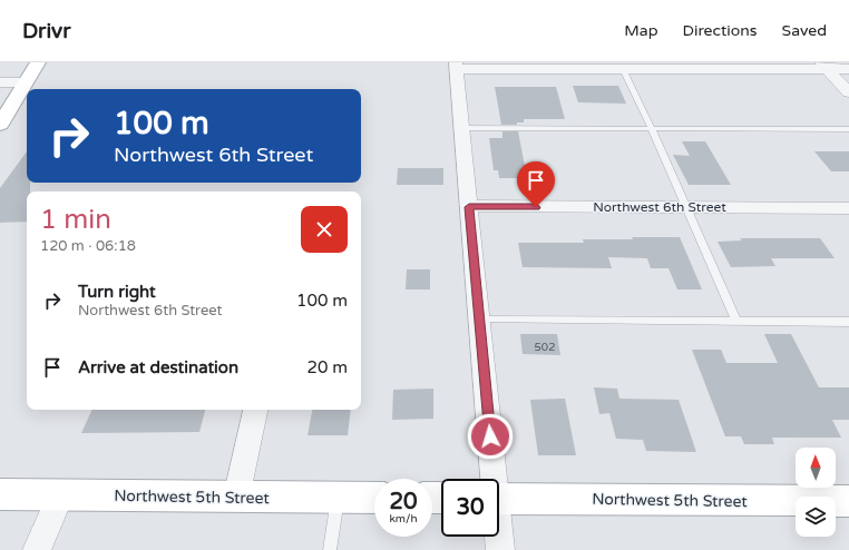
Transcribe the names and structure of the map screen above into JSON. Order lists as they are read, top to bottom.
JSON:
{
  "streets": {
    "street": ["Northwest 6th Street", "Northwest 5th Street"]
  },
  "house_numbers": ["502"],
  "north": "top",
  "page": {
    "header": "Drivr",
    "nav": ["Map", "Directions", "Saved"],
    "turn": ["100 m", "Northwest 6th Street"],
    "heading": ["1 min", "120 m · 06:18"],
    "list": [
      {
        "name": "Turn right",
        "note": "Northwest 6th Street",
        "value": "100 m"
      },
      {
        "name": "Arrive at destination",
        "value": "20 m"
      }
    ],
    "speed": "20 km/h",
    "limit": "30"
  }
}
